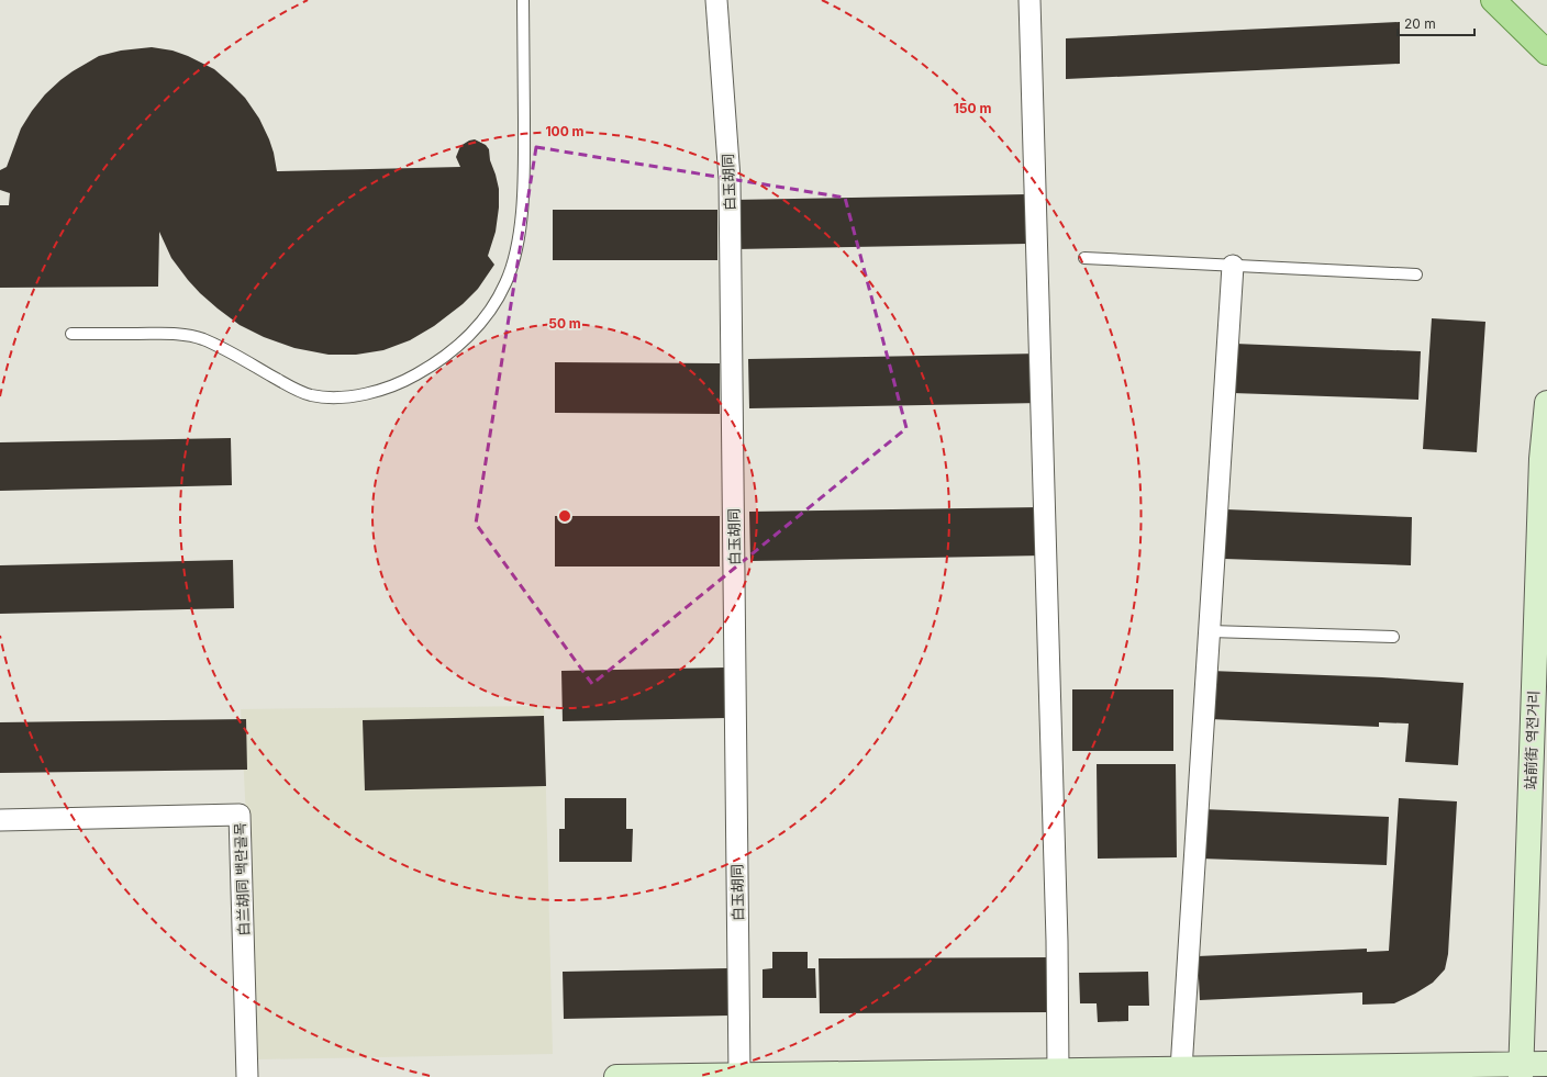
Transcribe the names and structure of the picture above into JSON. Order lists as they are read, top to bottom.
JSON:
{
  "streets": {
    "street": ["白玉胡同", "站前街 역전거리", "白兰胡同 백란골목"]
  },
  "scale_bar": "20 m",
  "rings": ["150 m", "100 m", "50 m"]
}
